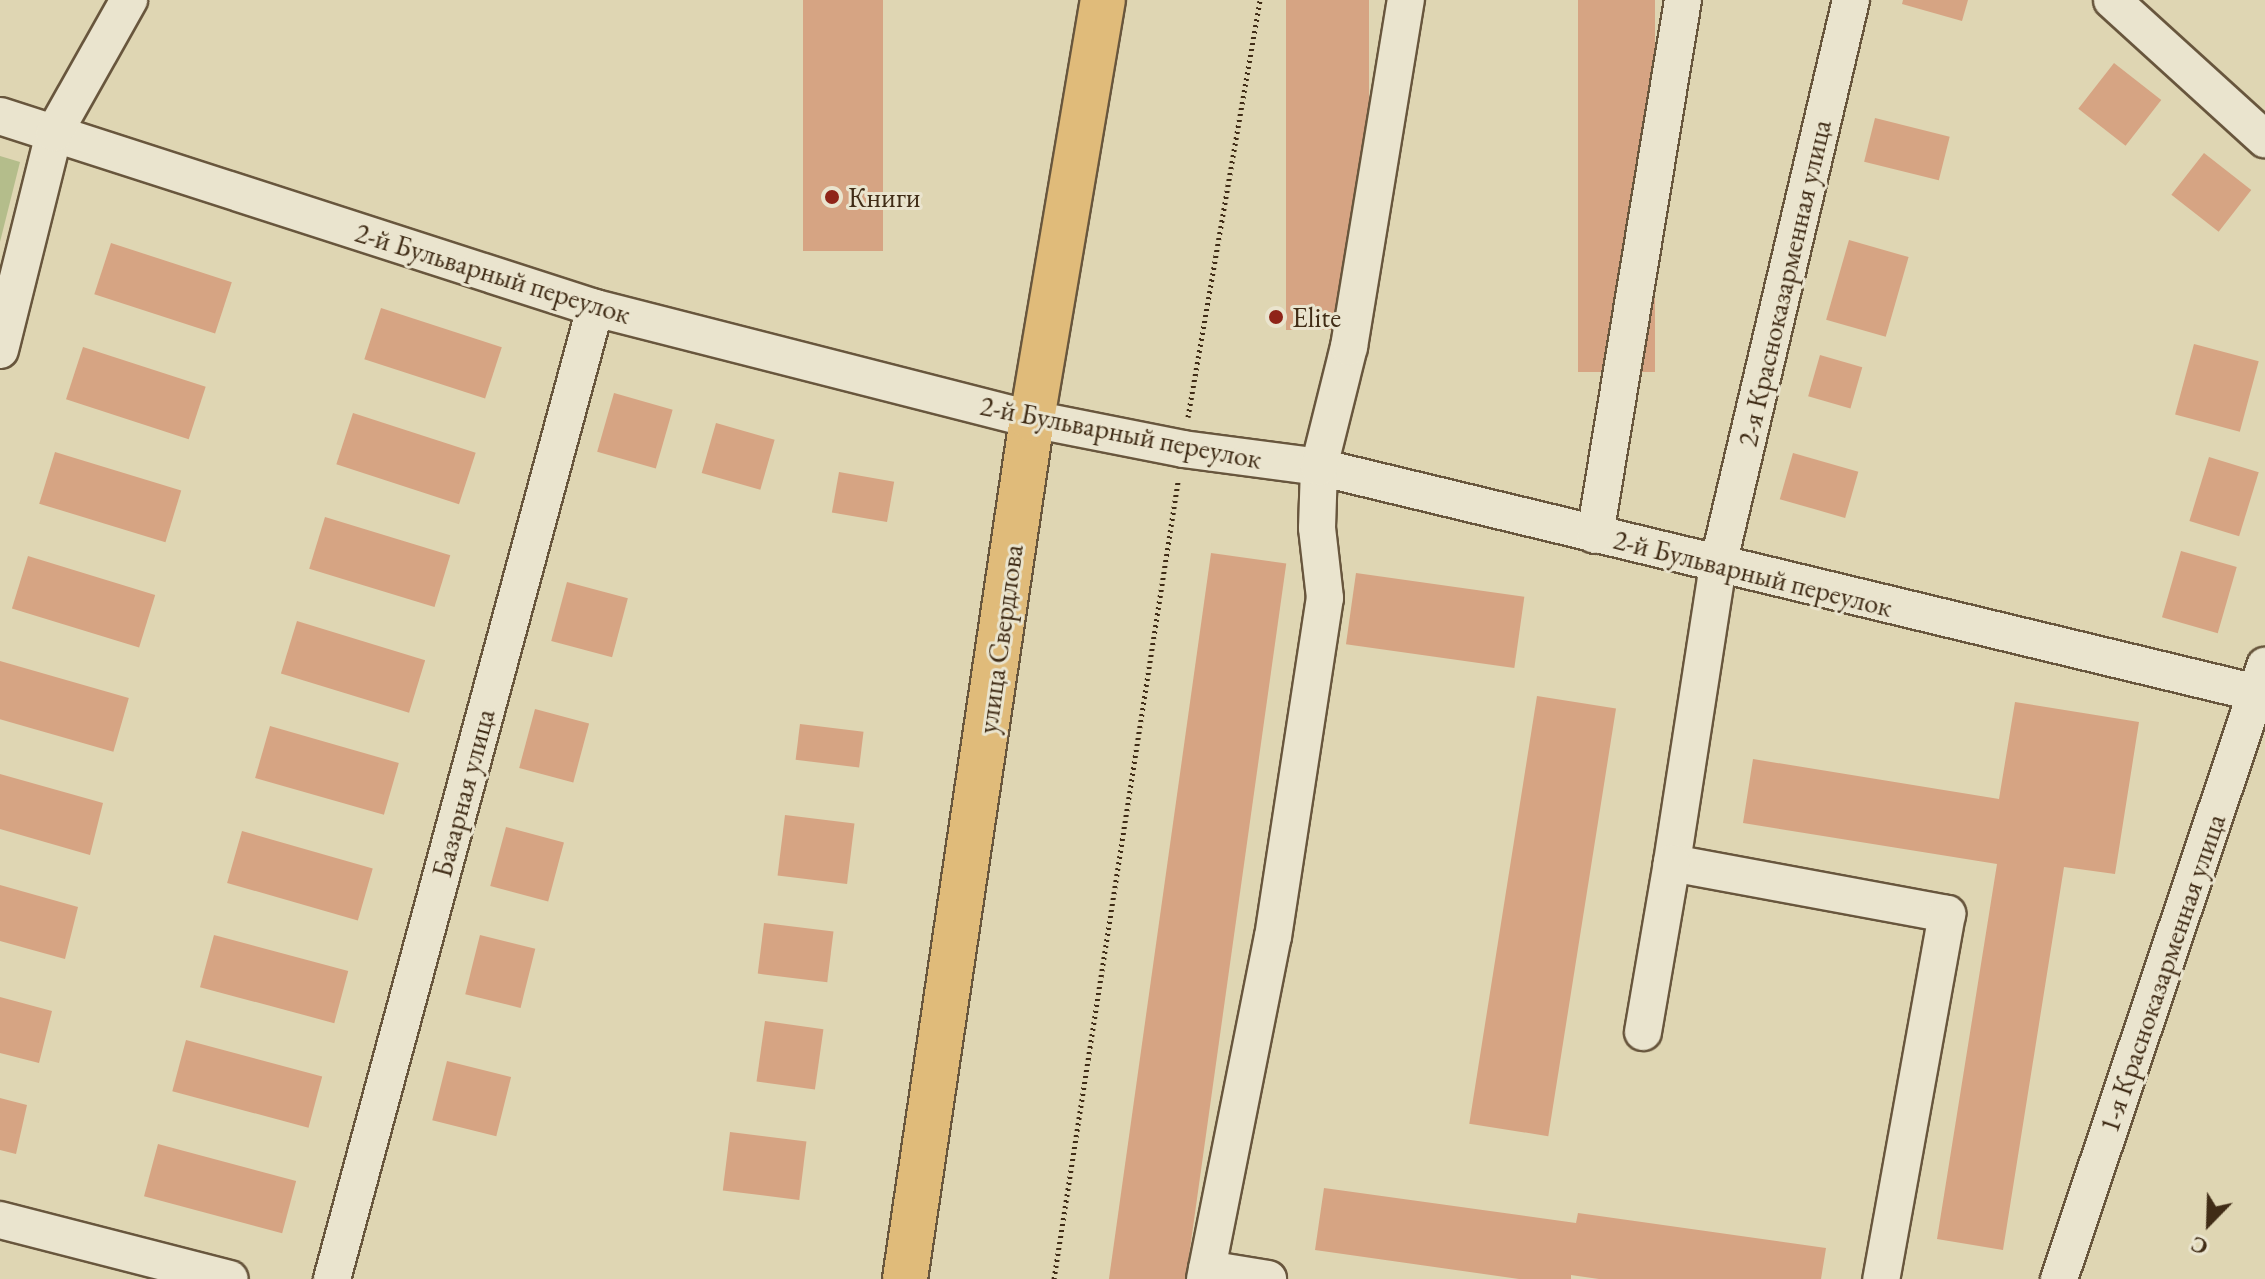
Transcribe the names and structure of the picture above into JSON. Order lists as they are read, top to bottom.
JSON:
{
  "streets": {
    "main road": ["улица Свердлова"],
    "street": [
      "2-й Бульварный переулок",
      "2-я Красноказарменная улица",
      "Базарная улица",
      "1-я Красноказарменная улица"
    ]
  },
  "crossings": [
    ["2-й Бульварный переулок", "2-я Красноказарменная улица"],
    ["2-й Бульварный переулок", "улица Свердлова"],
    ["2-й Бульварный переулок", "Базарная улица"],
    ["2-й Бульварный переулок", "1-я Красноказарменная улица"]
  ],
  "places": ["Книги", "Elite"],
  "north": "bottom left"
}
